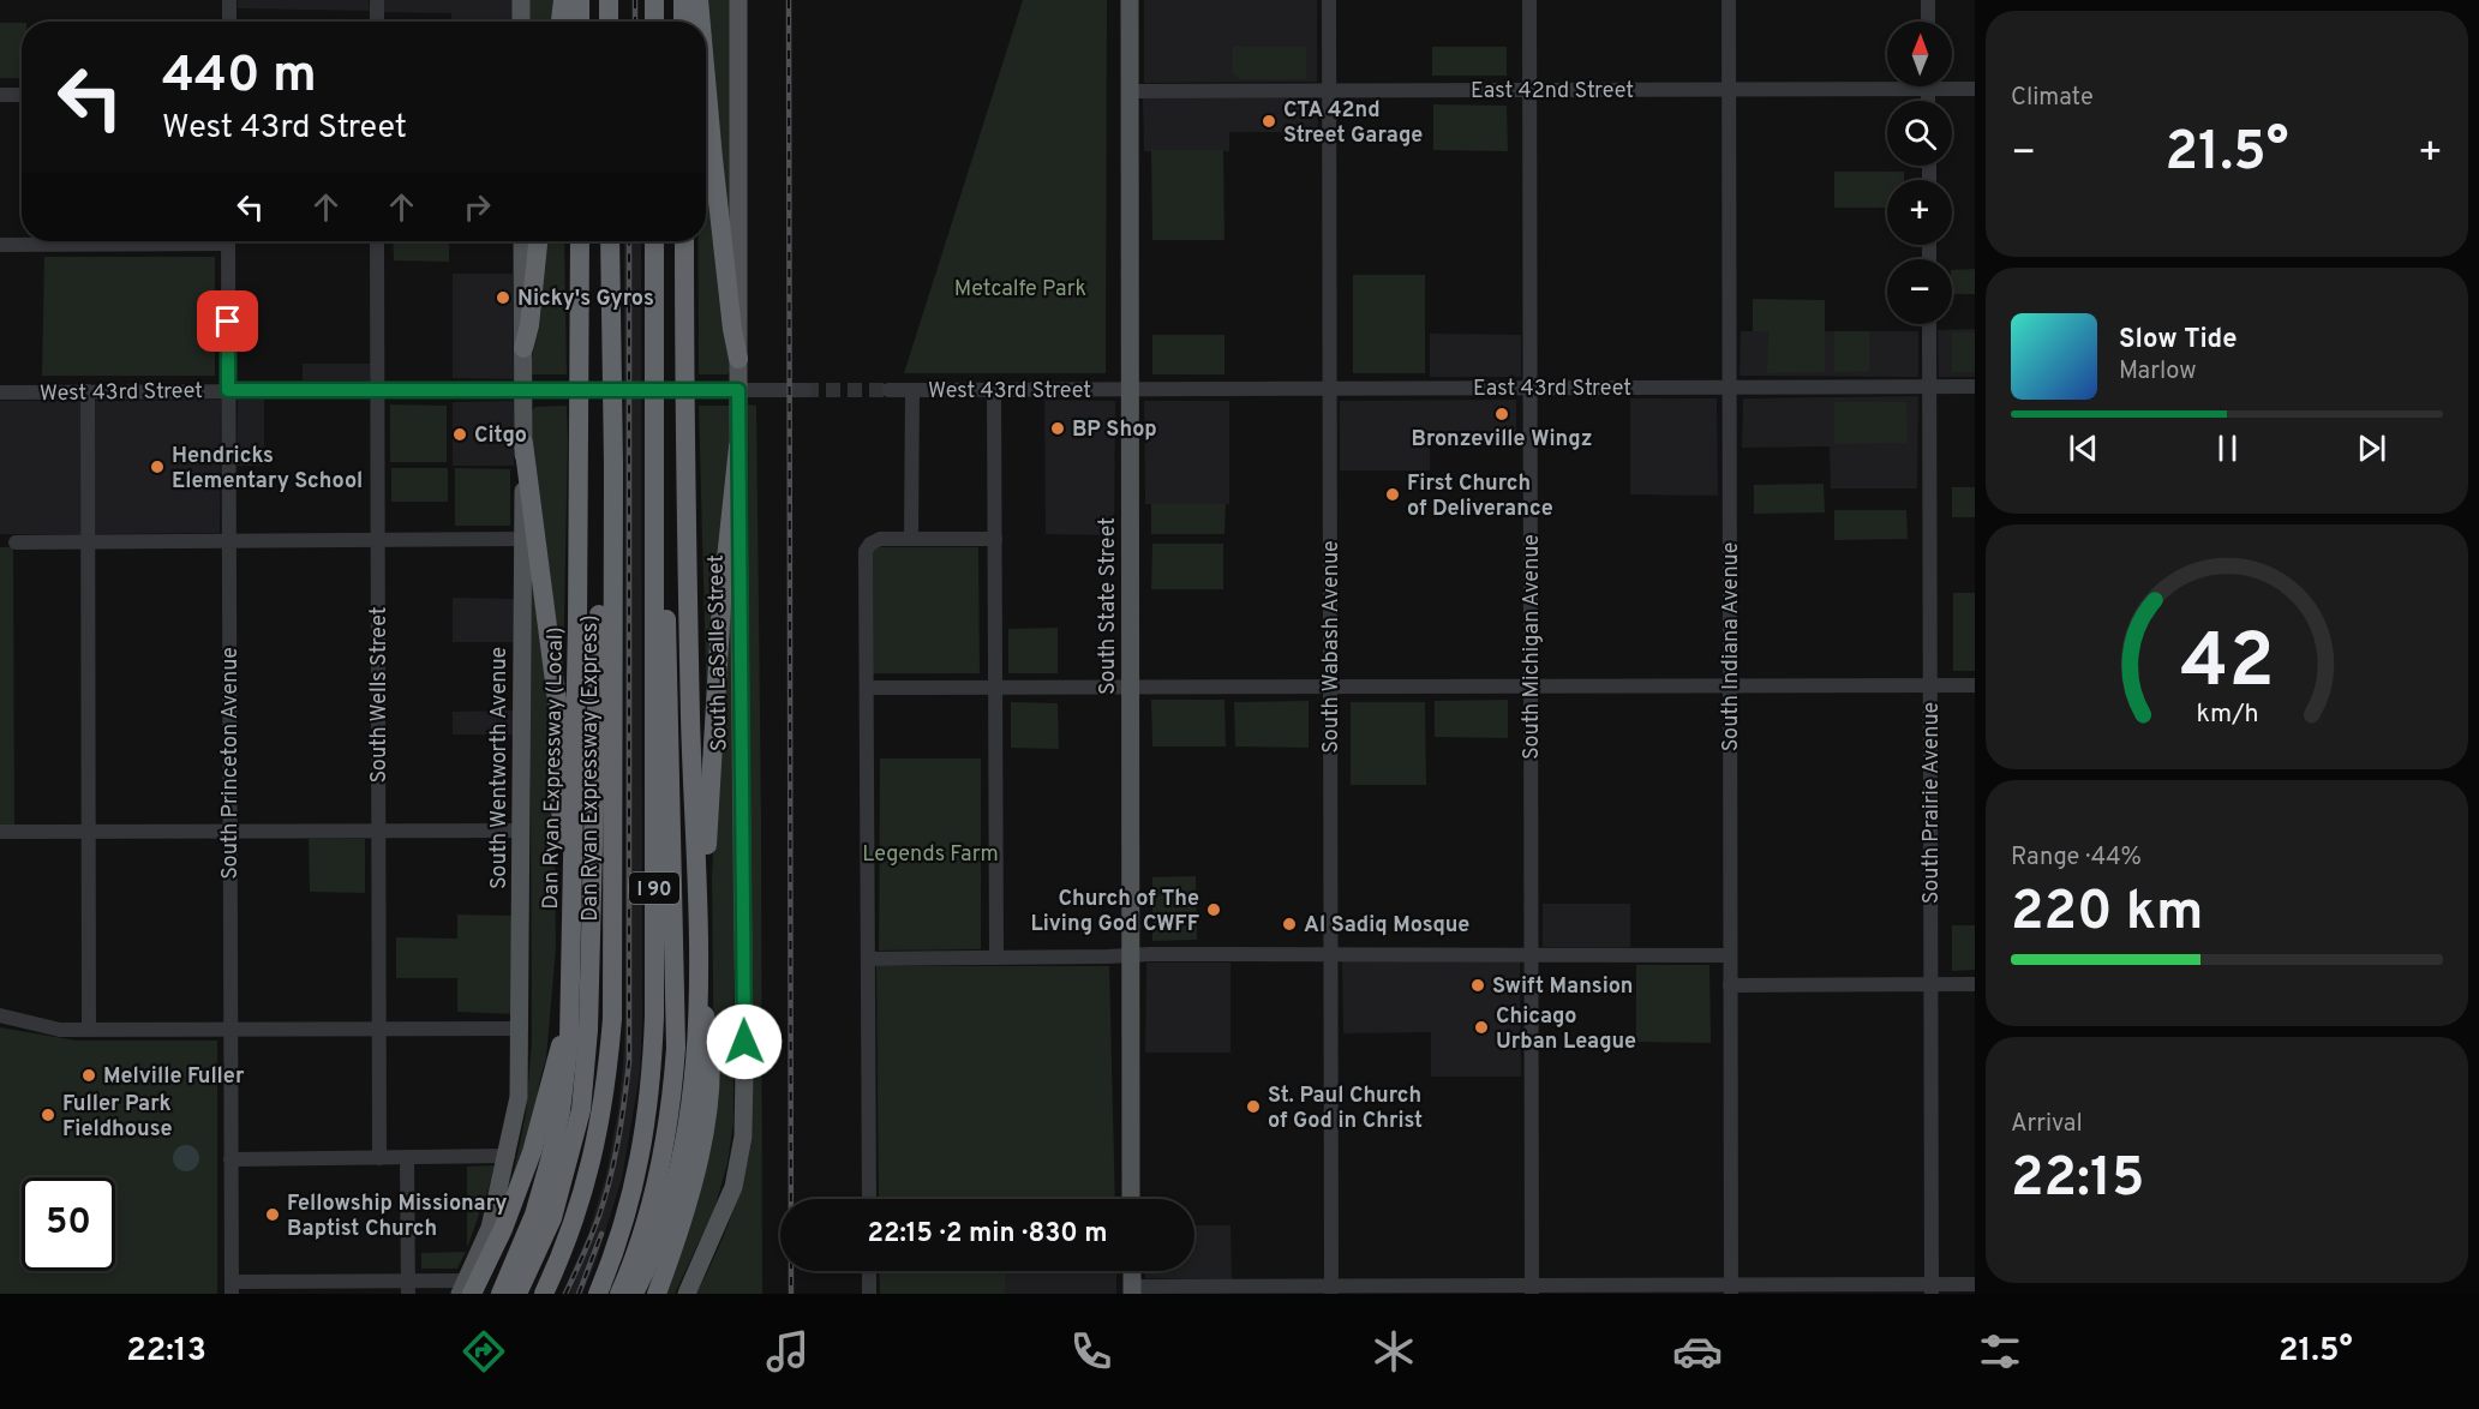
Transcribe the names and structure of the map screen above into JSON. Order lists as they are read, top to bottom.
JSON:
{
  "streets": {
    "highway": ["Dan Ryan Expressway (Local)", "Dan Ryan Expressway (Express)", "I 90"],
    "main road": ["South State Street", "South LaSalle Street", "South Wentworth Avenue"],
    "street": [
      "East 42nd Street",
      "East 43rd Street",
      "West 43rd Street",
      "South Wabash Avenue",
      "South Michigan Avenue",
      "South Indiana Avenue",
      "South Wells Street",
      "South Princeton Avenue",
      "South Prairie Avenue"
    ]
  },
  "crossings": [
    ["East 42nd Street", "South State Street"],
    ["East 42nd Street", "South Wabash Avenue"],
    ["East 42nd Street", "South Michigan Avenue"],
    ["East 42nd Street", "South Indiana Avenue"],
    ["East 43rd Street", "West 43rd Street"],
    ["East 43rd Street", "South State Street"],
    ["East 43rd Street", "South Wabash Avenue"],
    ["East 43rd Street", "South Michigan Avenue"],
    ["East 43rd Street", "South Indiana Avenue"],
    ["East 43rd Street", "South Prairie Avenue"],
    ["West 43rd Street", "South State Street"],
    ["West 43rd Street", "South LaSalle Street"],
    ["West 43rd Street", "South Wells Street"],
    ["West 43rd Street", "South Princeton Avenue"],
    ["West 43rd Street", "South Wentworth Avenue"]
  ],
  "parks": ["Metcalfe Park", "Legends Farm"],
  "places": [
    "CTA 42nd Street Garage",
    "Nicky's Gyros",
    "Bronzeville Wingz",
    "BP Shop",
    "Citgo",
    "Hendricks Elementary School",
    "First Church of Deliverance",
    "Church of The Living God CWFF",
    "Al Sadiq Mosque",
    "Swift Mansion",
    "Chicago Urban League",
    "Melville Fuller",
    "St. Paul Church of God in Christ",
    "Fuller Park Fieldhouse",
    "Fellowship Missionary Baptist Church"
  ],
  "north": "top",
  "page": {
    "tile": [
      "Climate",
      ["Range · 44%", "220 km"],
      ["Arrival", "22:15"]
    ],
    "map_buttons": ["+", "−"],
    "turn": ["440 m", "West 43rd Street"],
    "heat": ["−", "21.5°", "+"],
    "song": ["Slow Tide", "Marlow"],
    "limit": "50",
    "trip": "22:15 · 2 min · 830 m",
    "tabs": ["22:13", "21.5°"],
    "gauge": ["42", "km/h"]
  }
}
